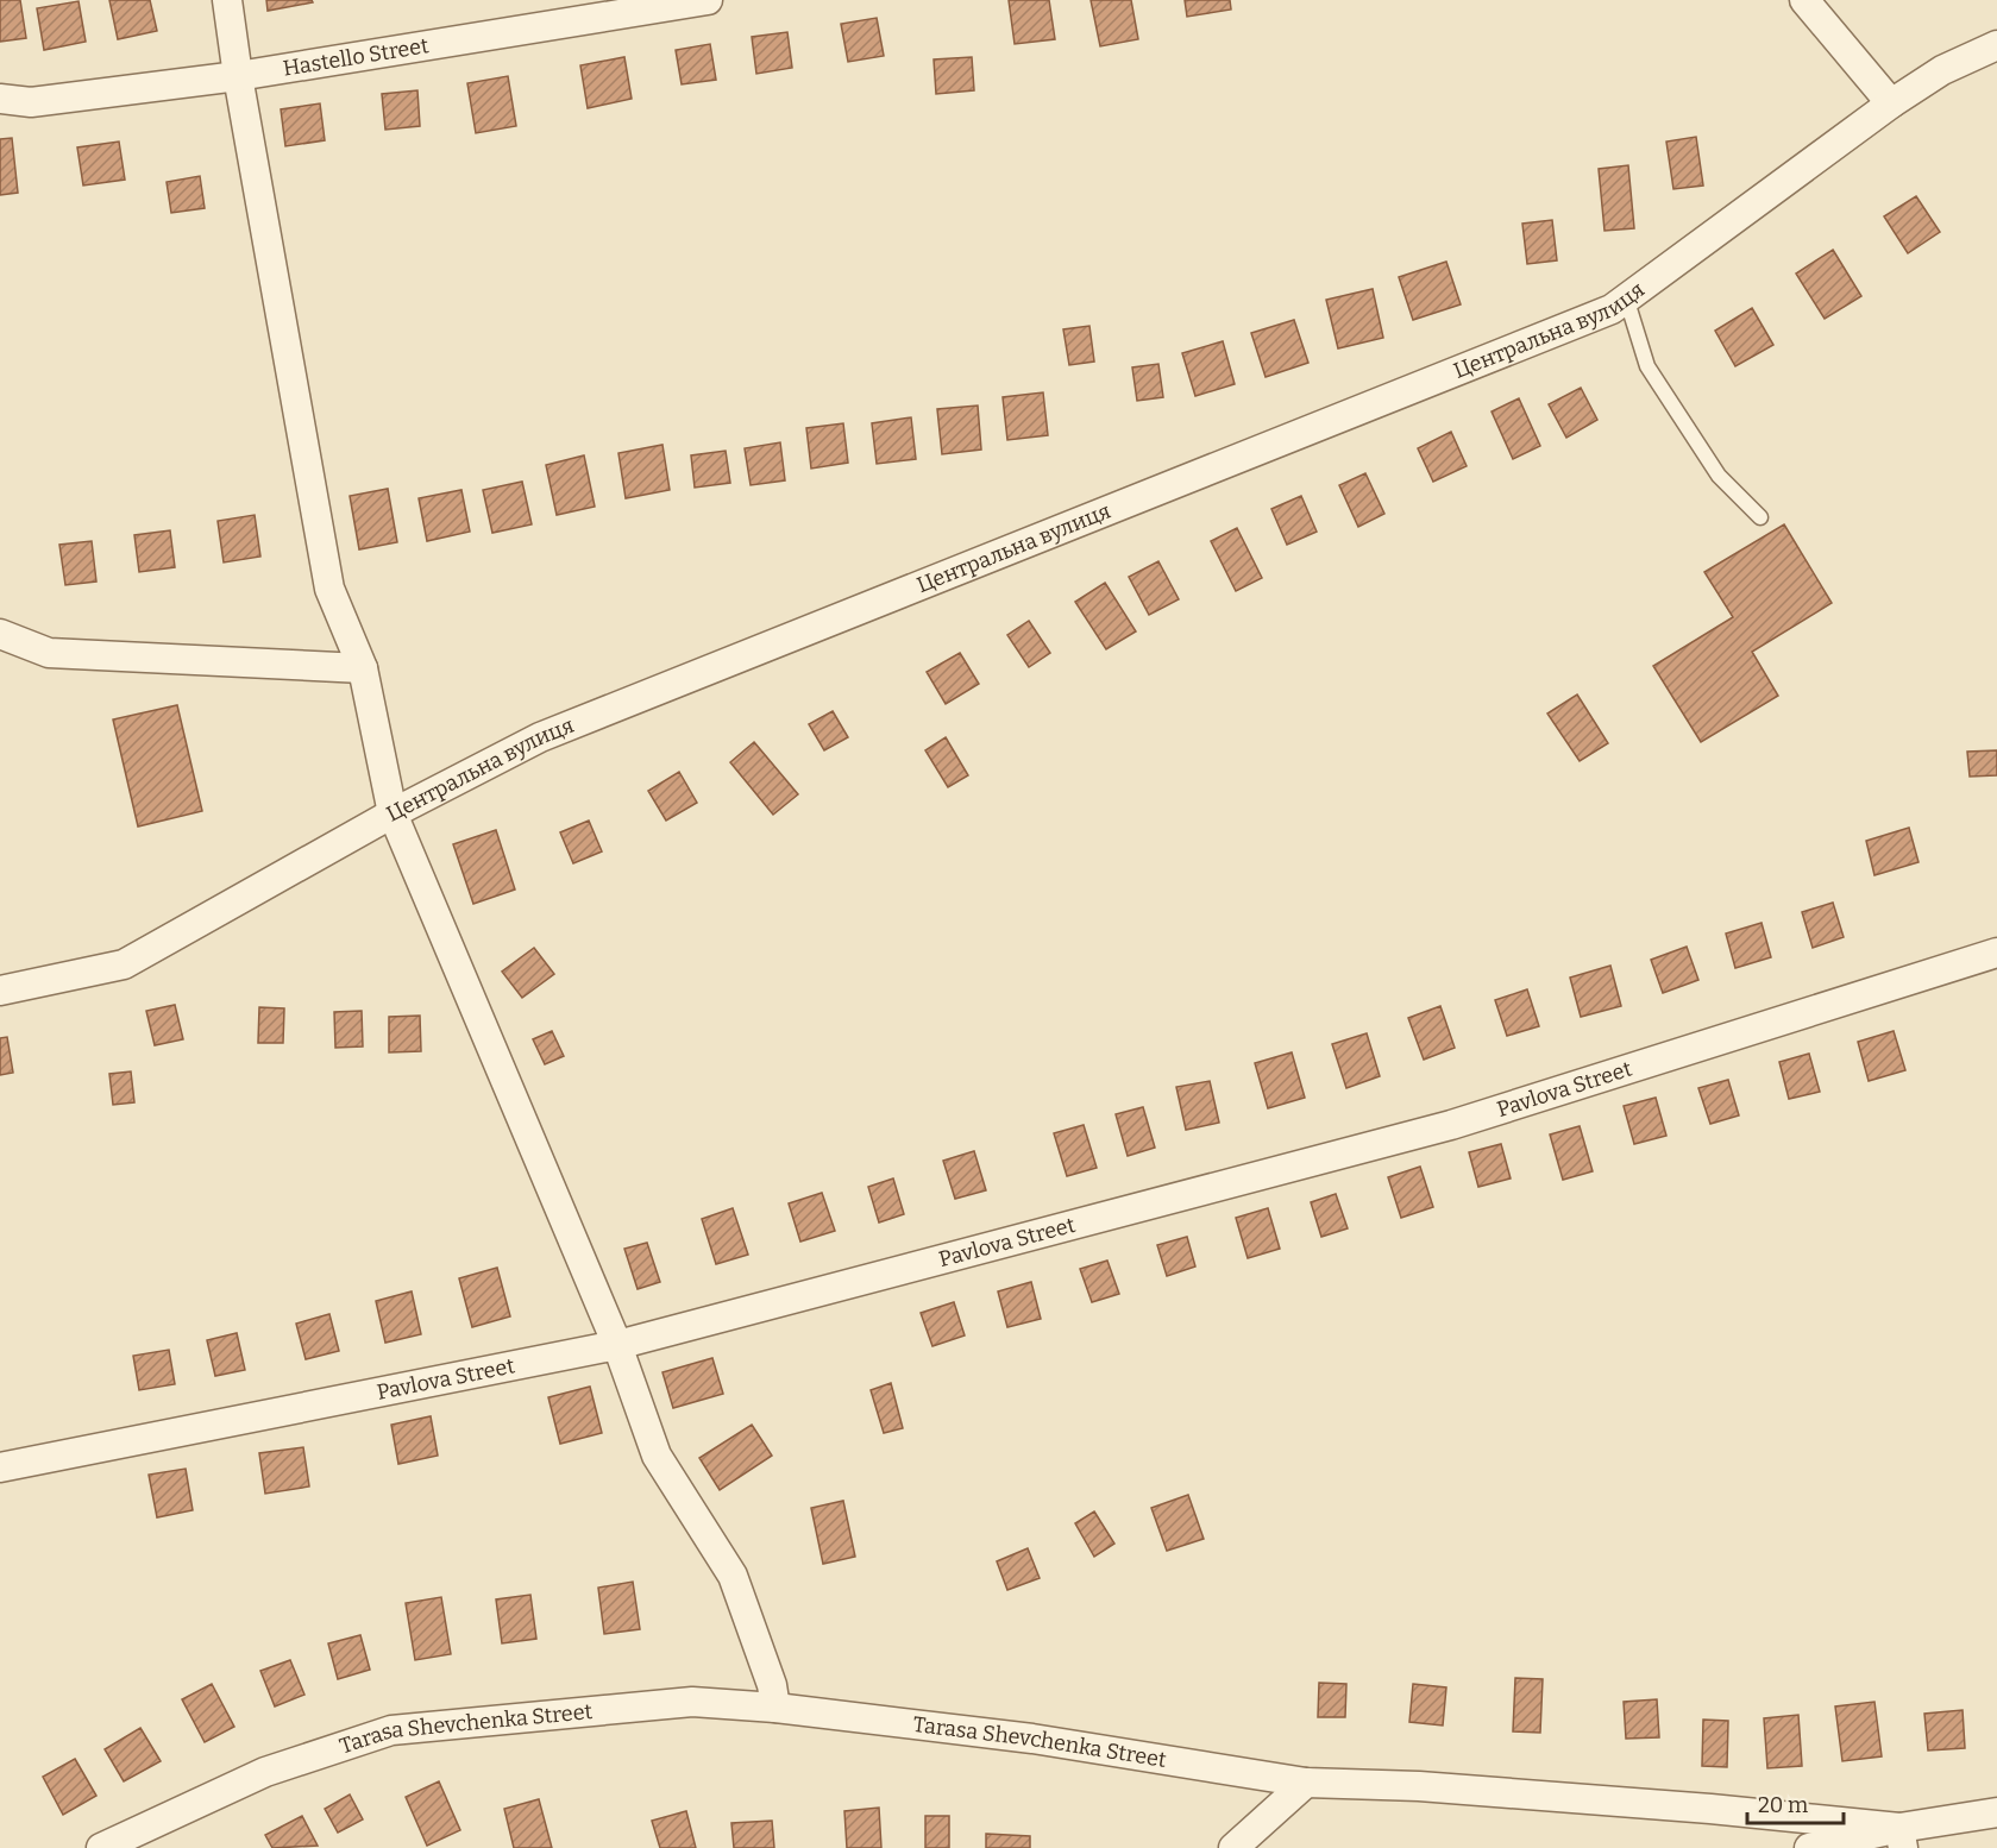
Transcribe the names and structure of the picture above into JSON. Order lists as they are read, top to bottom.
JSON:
{
  "streets": {
    "street": [
      "Hastello Street",
      "Центральна вулиця",
      "Pavlova Street",
      "Tarasa Shevchenka Street"
    ]
  },
  "scale_bar": "20 m"
}
